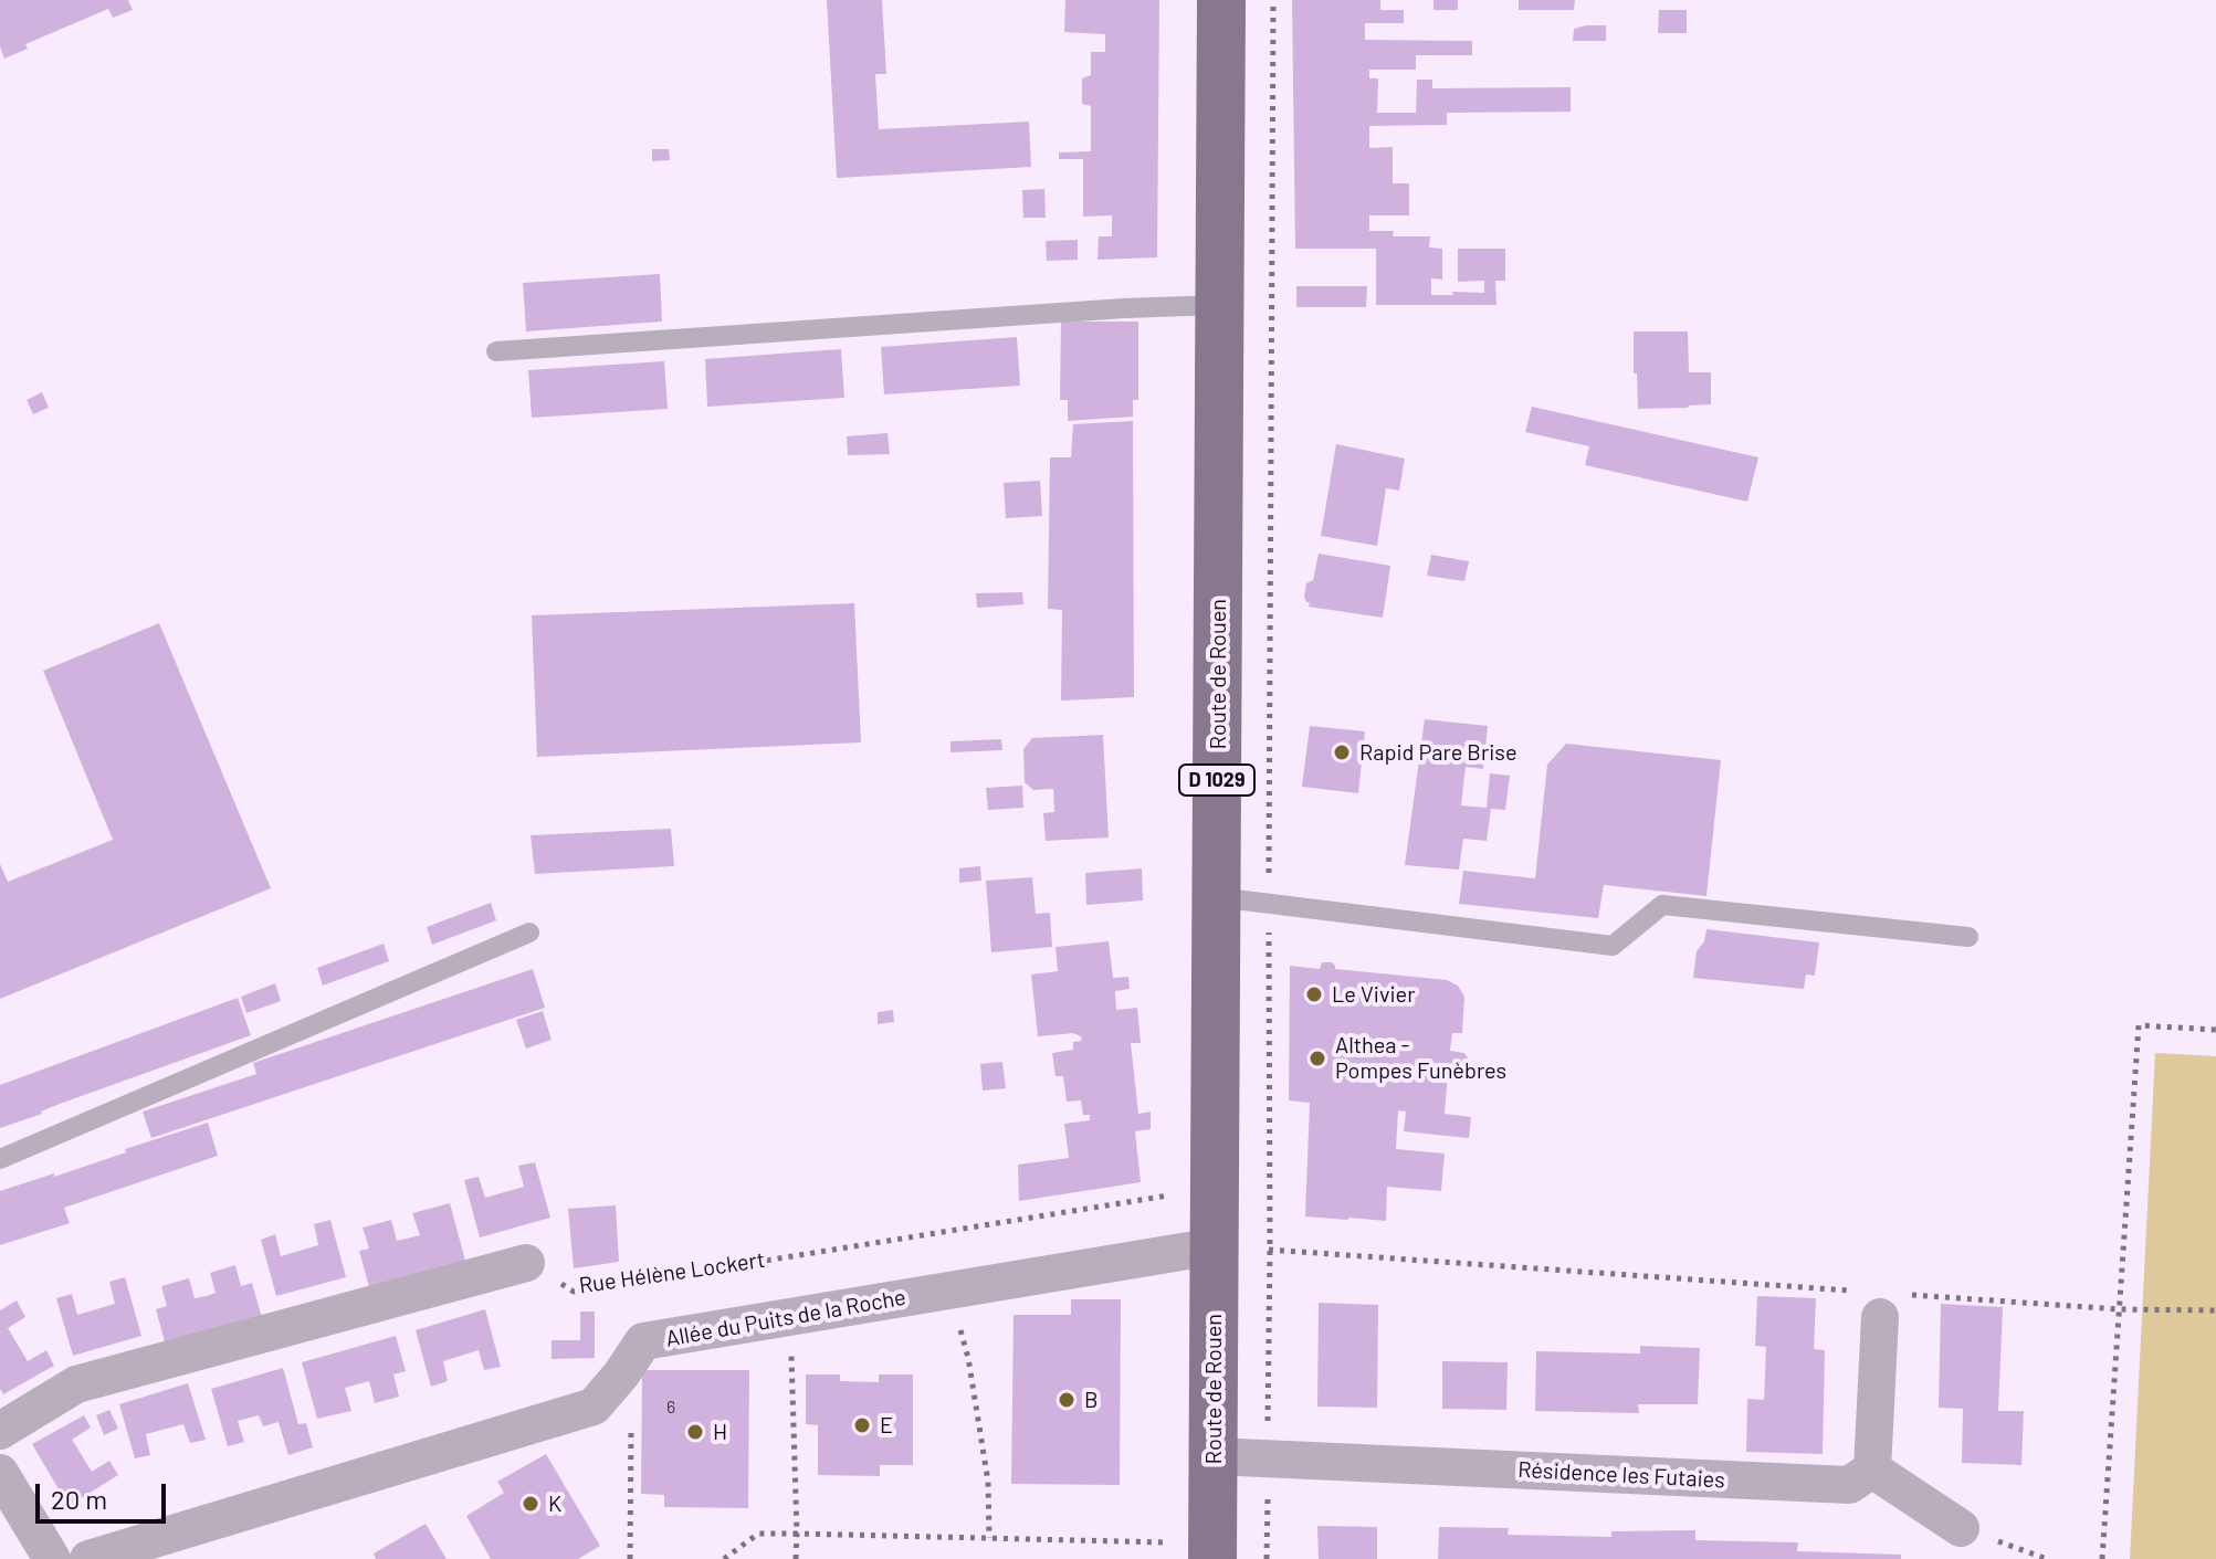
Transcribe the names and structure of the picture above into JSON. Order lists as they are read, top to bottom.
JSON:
{
  "streets": {
    "main road": ["Route de Rouen", "D 1029"],
    "street": ["Allée du Puits de la Roche", "Résidence les Futaies"],
    "path": ["Rue Hélène Lockert"]
  },
  "crossings": [
    ["Route de Rouen", "Rue Hélène Lockert"],
    ["Route de Rouen", "Allée du Puits de la Roche"],
    ["Route de Rouen", "Résidence les Futaies"]
  ],
  "places": [
    "Rapid Pare Brise",
    "Le Vivier",
    "Althea - Pompes Funèbres",
    "B",
    "E",
    "H",
    "K"
  ],
  "house_numbers": ["6"],
  "scale_bar": "20 m"
}
